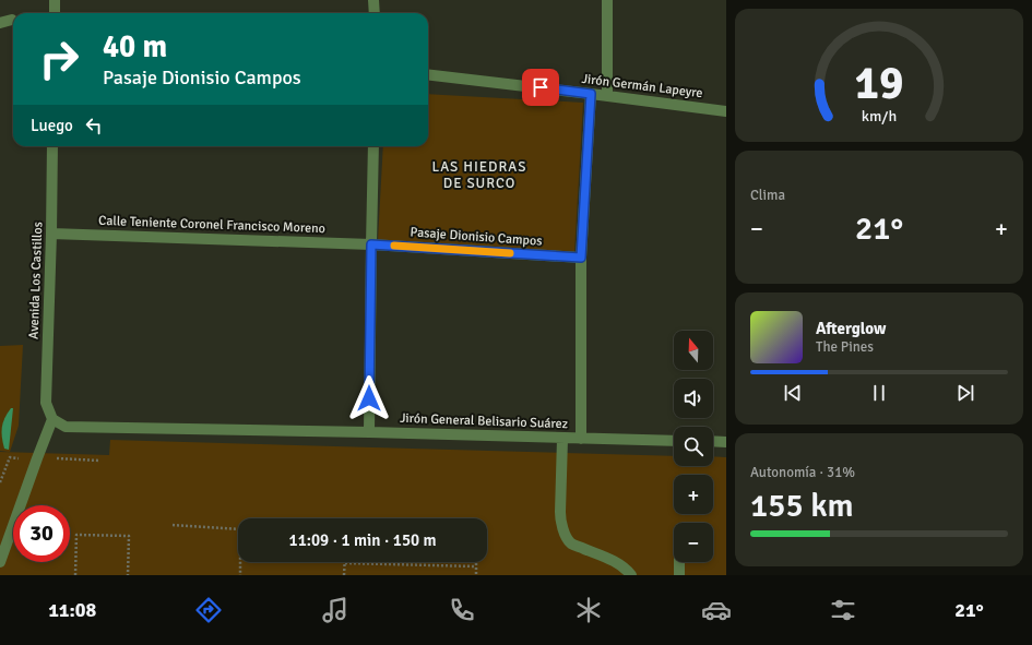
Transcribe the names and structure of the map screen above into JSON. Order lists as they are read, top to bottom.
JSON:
{
  "streets": {
    "street": [
      "Jirón Germán Lapeyre",
      "Calle Teniente Coronel Francisco Moreno",
      "Pasaje Dionisio Campos",
      "Avenida Los Castillos",
      "Jirón General Belisario Suárez"
    ]
  },
  "crossings": [
    ["Calle Teniente Coronel Francisco Moreno", "Pasaje Dionisio Campos"],
    ["Calle Teniente Coronel Francisco Moreno", "Avenida Los Castillos"],
    ["Avenida Los Castillos", "Jirón General Belisario Suárez"]
  ],
  "districts": ["LAS HIEDRAS DE SURCO"],
  "north": "top",
  "page": {
    "turn": ["40 m", "Pasaje Dionisio Campos"],
    "then": "Luego",
    "tile": [
      "Clima",
      ["Autonomía · 31%", "155 km"]
    ],
    "heat": ["−", "21°", "+"],
    "song": ["Afterglow", "The Pines"],
    "map_buttons": ["+", "−"],
    "limit": "30",
    "trip": "11:09 · 1 min · 150 m",
    "tabs": ["11:08", "21°"],
    "gauge": ["19", "km/h"]
  }
}
